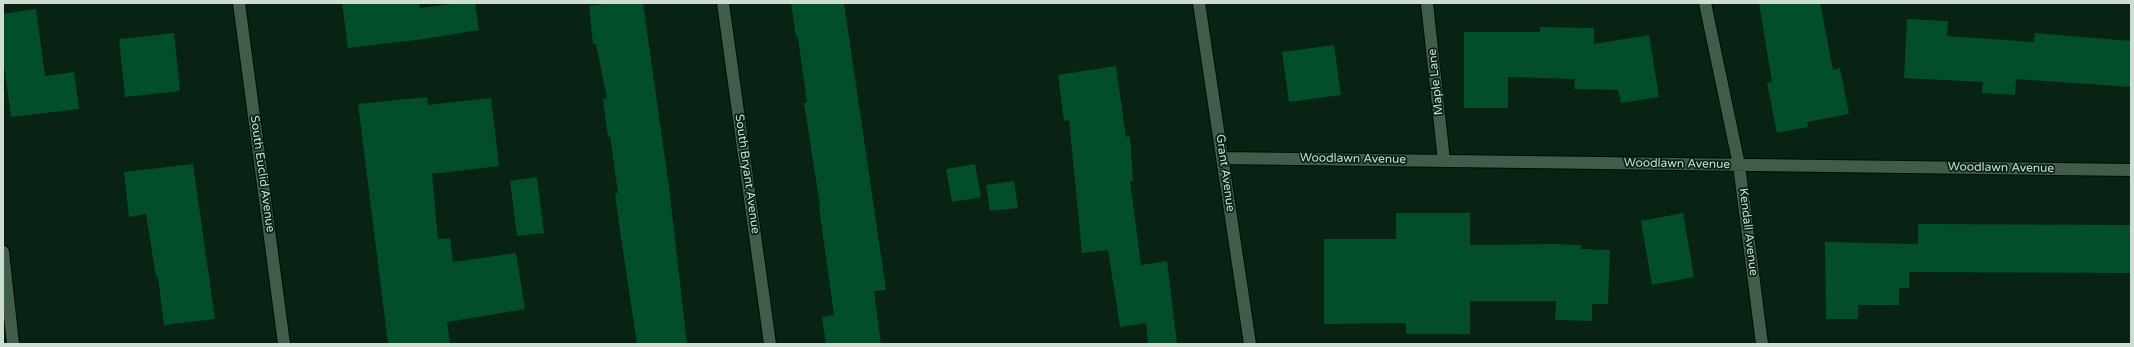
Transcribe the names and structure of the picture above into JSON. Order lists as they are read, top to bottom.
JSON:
{
  "streets": {
    "street": [
      "Maple Lane",
      "Woodlawn Avenue",
      "Grant Avenue",
      "South Euclid Avenue",
      "South Bryant Avenue",
      "Kendall Avenue"
    ]
  },
  "crossings": [
    ["Maple Lane", "Woodlawn Avenue"],
    ["Woodlawn Avenue", "Grant Avenue"],
    ["Woodlawn Avenue", "Kendall Avenue"]
  ]
}
